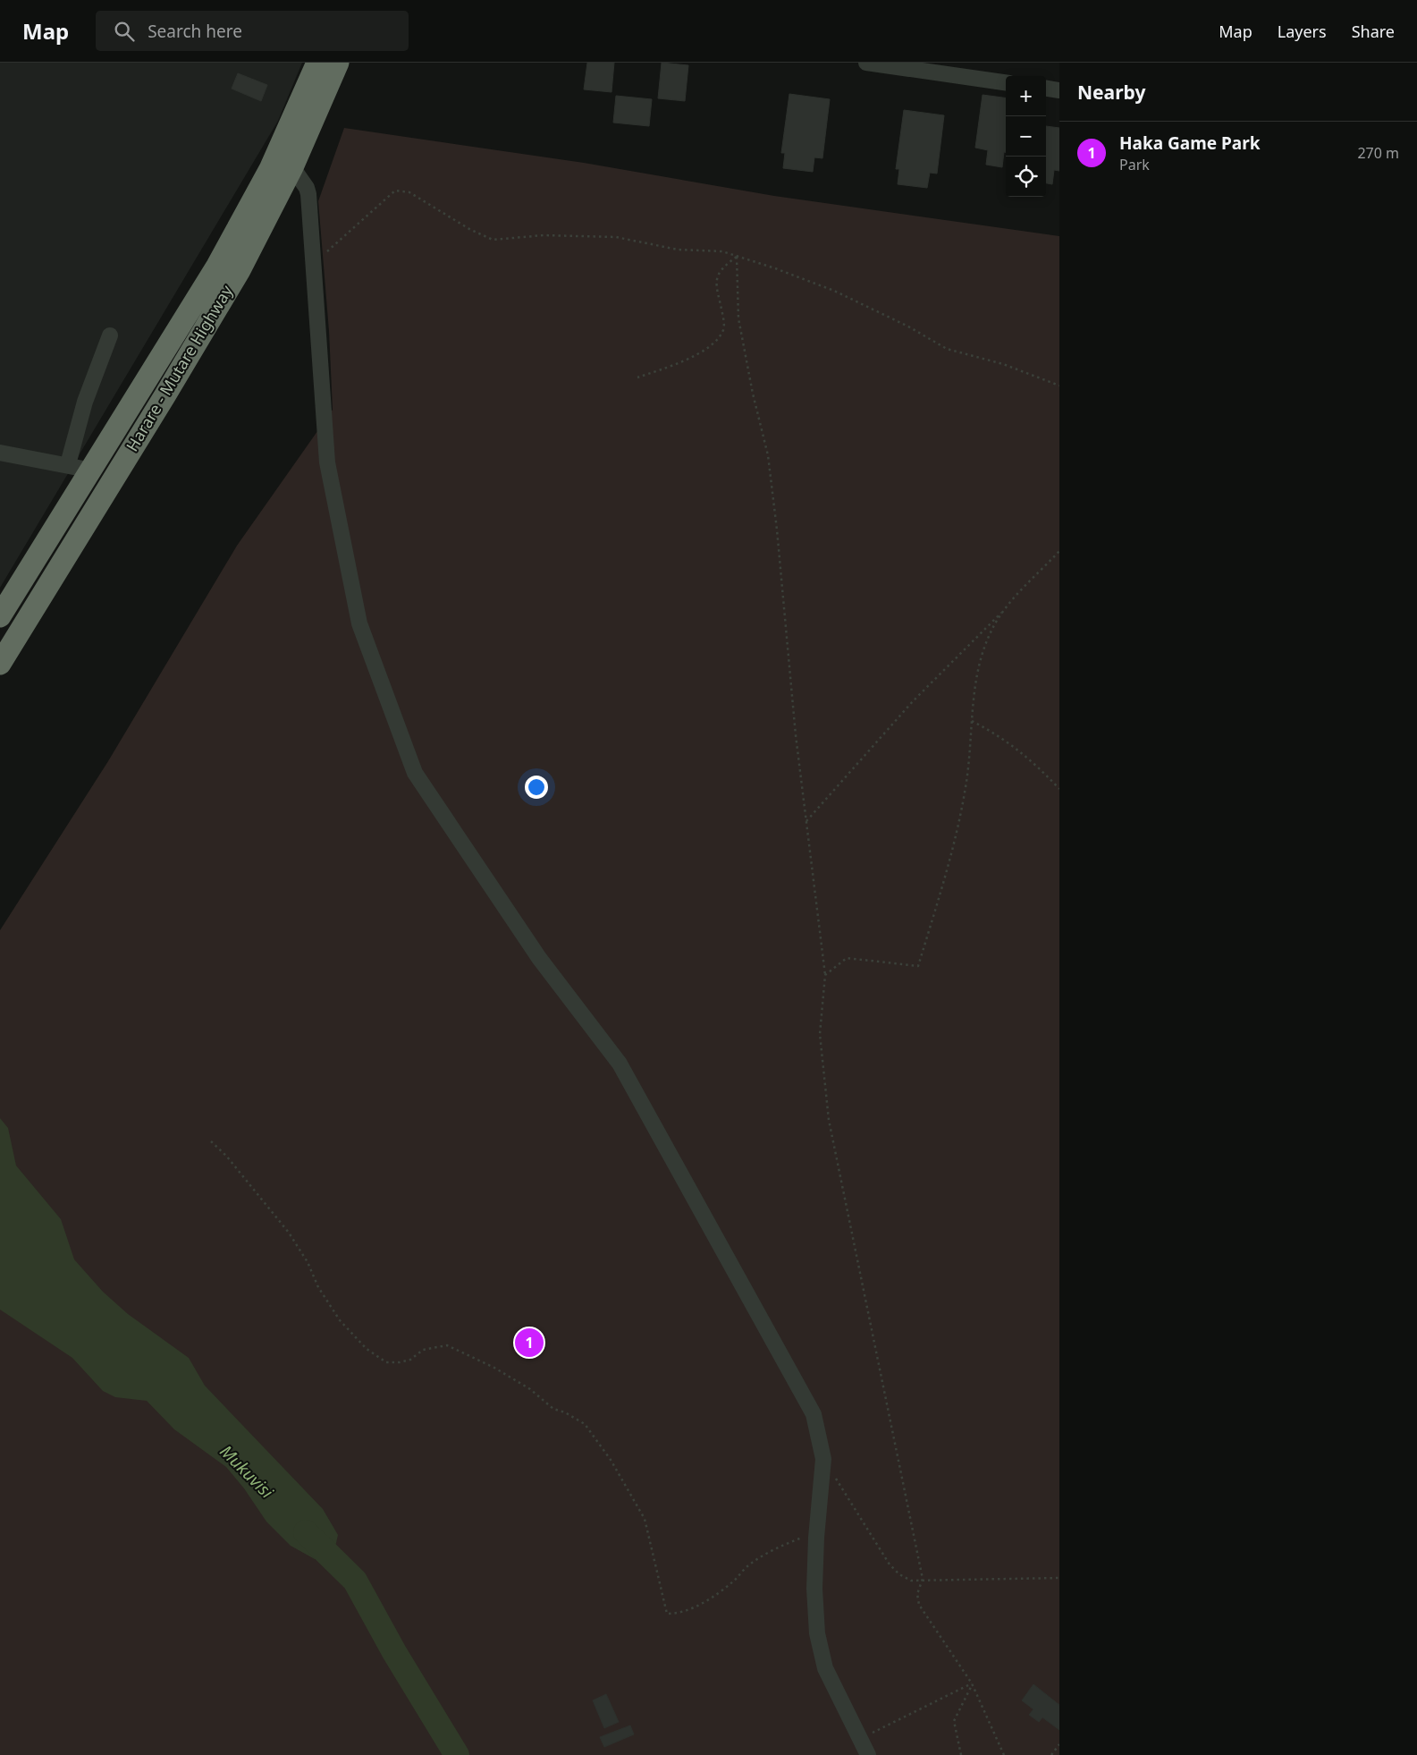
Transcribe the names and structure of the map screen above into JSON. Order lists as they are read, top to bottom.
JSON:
{
  "streets": {
    "highway": ["Harare - Mutare Highway"]
  },
  "water": ["Mukuvisi"],
  "page": {
    "header": "Map",
    "search": "Search here",
    "nav": ["Map", "Layers", "Share"],
    "heading": "Nearby",
    "map_buttons": ["+", "−"],
    "list": [
      {
        "mark": "1",
        "name": "Haka Game Park",
        "note": "Park",
        "value": "270 m"
      }
    ],
    "pins": "1"
  }
}
